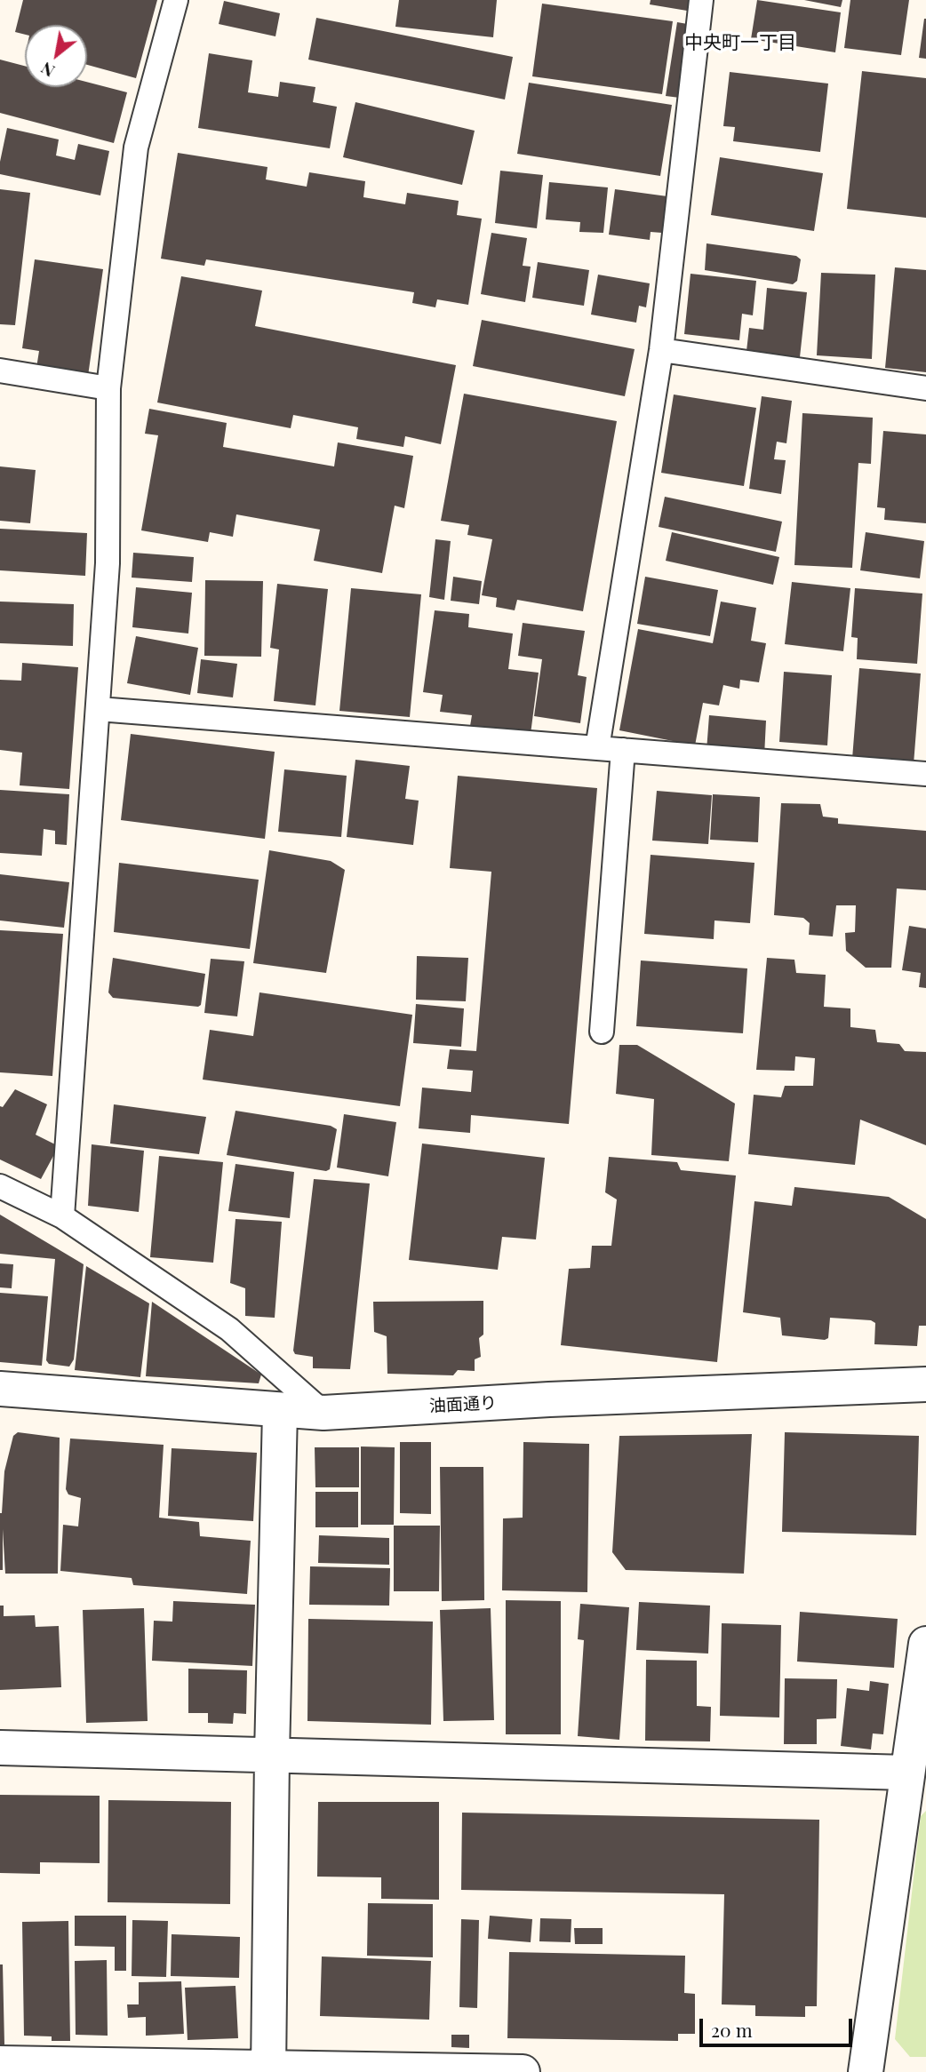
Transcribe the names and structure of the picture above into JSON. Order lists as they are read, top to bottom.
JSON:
{
  "streets": {
    "street": ["油面通り"]
  },
  "districts": ["中央町一丁目"],
  "scale_bar": "20 m",
  "north": "bottom left"
}
